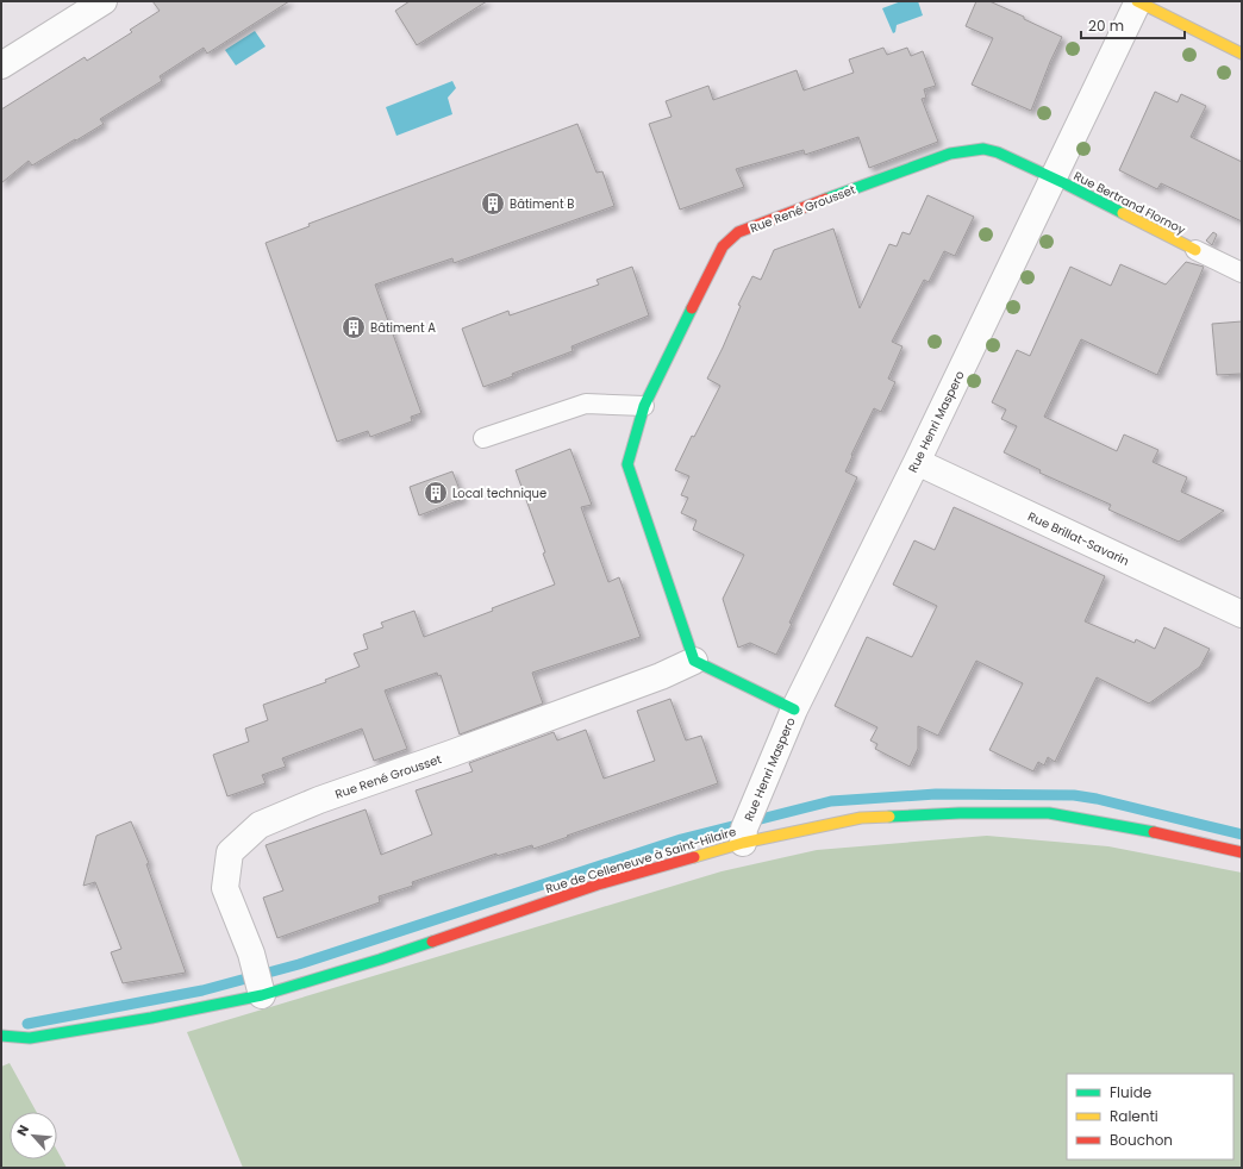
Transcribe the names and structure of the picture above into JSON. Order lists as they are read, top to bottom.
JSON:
{
  "streets": {
    "street": [
      "Rue Bertrand Flornoy",
      "Rue René Grousset",
      "Rue Henri Maspero",
      "Rue Brillat-Savarin",
      "Rue de Celleneuve à Saint-Hilaire"
    ]
  },
  "crossings": [
    ["Rue Bertrand Flornoy", "Rue René Grousset"],
    ["Rue Bertrand Flornoy", "Rue Henri Maspero"],
    ["Rue René Grousset", "Rue Henri Maspero"],
    ["Rue René Grousset", "Rue de Celleneuve à Saint-Hilaire"],
    ["Rue Henri Maspero", "Rue Brillat-Savarin"],
    ["Rue Henri Maspero", "Rue de Celleneuve à Saint-Hilaire"]
  ],
  "places": {
    "building": ["Bâtiment B", "Bâtiment A", "Local technique"]
  },
  "legend": ["Fluide", "Ralenti", "Bouchon"],
  "scale_bar": "20 m",
  "north": "top left"
}
